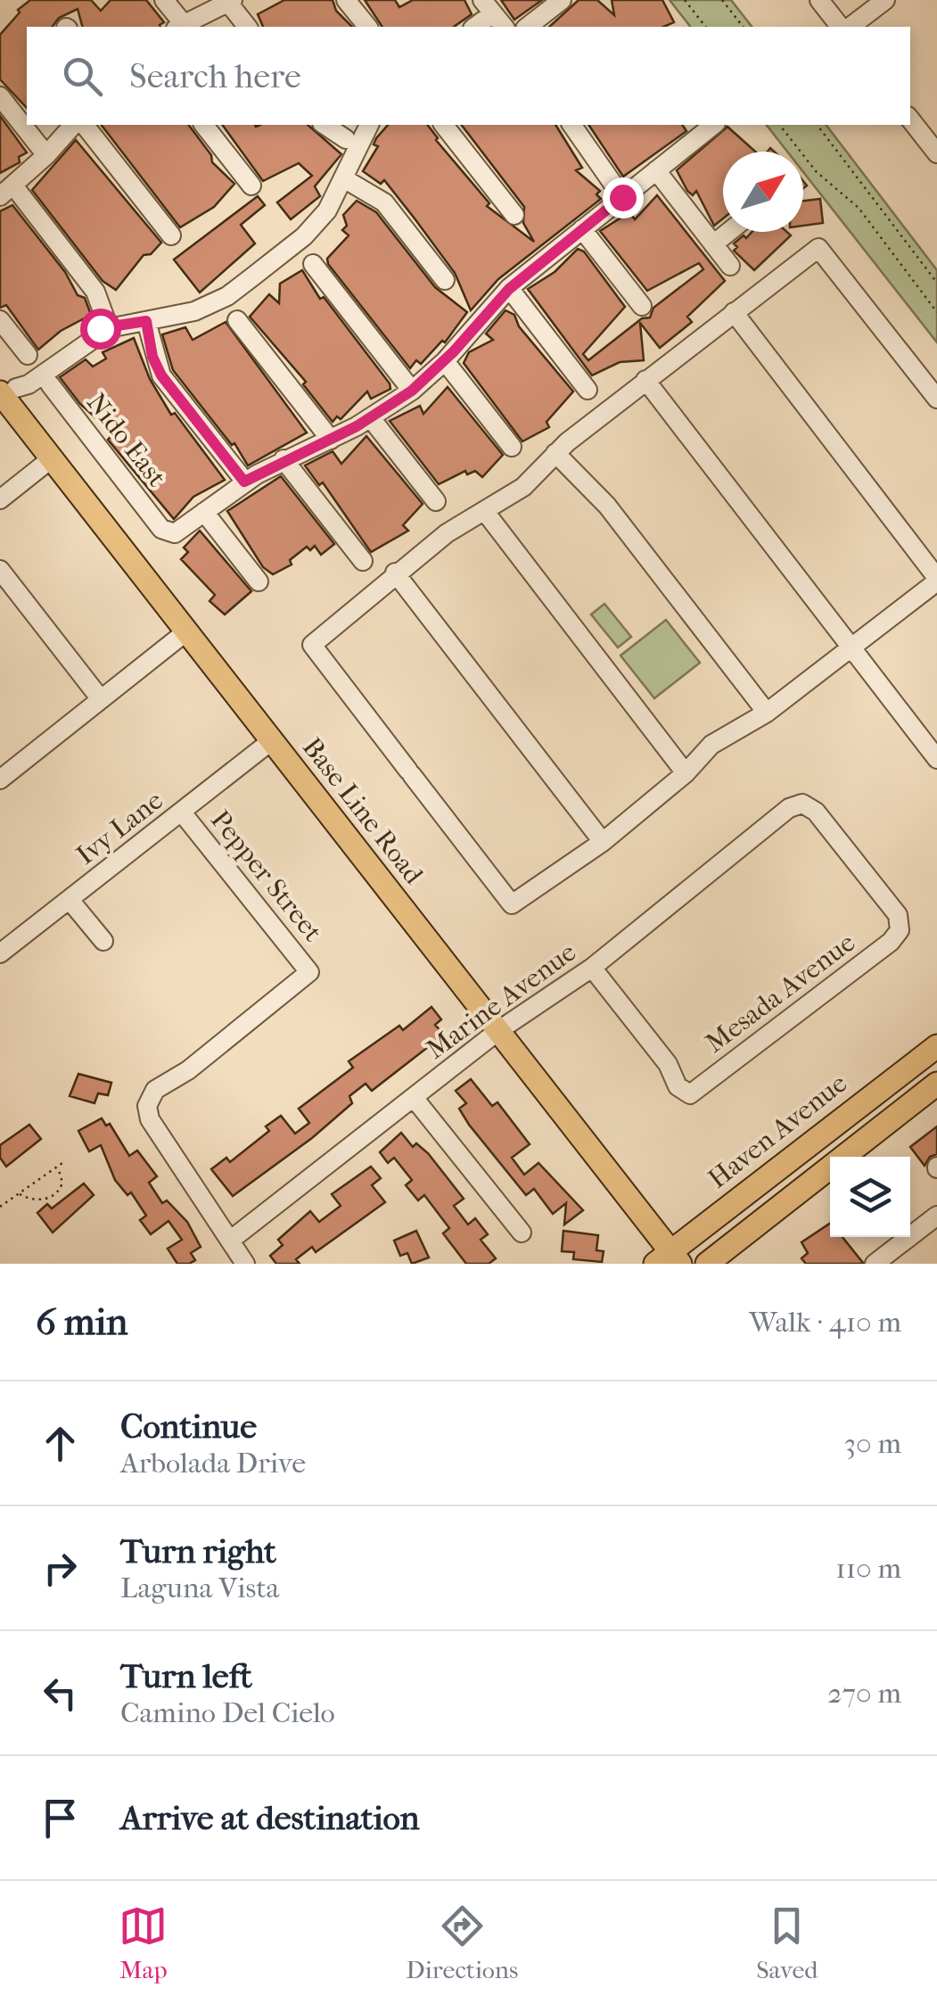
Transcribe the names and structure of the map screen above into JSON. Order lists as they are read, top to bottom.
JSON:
{
  "streets": {
    "main road": ["Base Line Road", "Haven Avenue"],
    "street": [
      "Nido East",
      "Ivy Lane",
      "Pepper Street",
      "Mesada Avenue",
      "Marine Avenue"
    ]
  },
  "crossings": [
    ["Base Line Road", "Ivy Lane"],
    ["Base Line Road", "Marine Avenue"],
    ["Base Line Road", "Haven Avenue"],
    ["Ivy Lane", "Pepper Street"],
    ["Pepper Street", "Marine Avenue"],
    ["Mesada Avenue", "Marine Avenue"]
  ],
  "north": "top right",
  "page": {
    "search": "Search here",
    "heading": ["6 min", "Walk · 410 m"],
    "list": [
      ["Continue", "Arbolada Drive", "30 m"],
      ["Turn right", "Laguna Vista", "110 m"],
      ["Turn left", "Camino Del Cielo", "270 m"],
      "Arrive at destination"
    ],
    "nav": ["Map", "Directions", "Saved"]
  }
}
